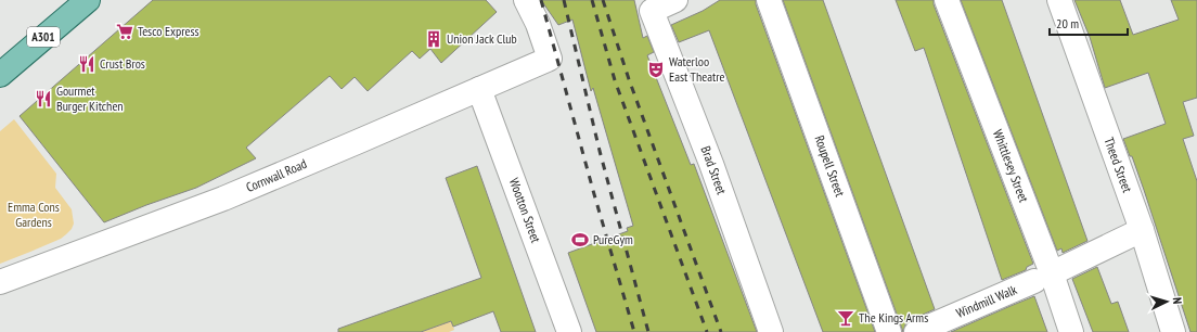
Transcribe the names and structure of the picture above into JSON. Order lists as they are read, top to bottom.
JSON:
{
  "streets": {
    "main road": ["A301"],
    "street": [
      "Theed Street",
      "Roupell Street",
      "Whittlesey Street",
      "Brad Street",
      "Cornwall Road",
      "Wootton Street",
      "Windmill Walk"
    ]
  },
  "crossings": [
    ["Theed Street", "Windmill Walk"],
    ["Whittlesey Street", "Windmill Walk"],
    ["Cornwall Road", "Wootton Street"]
  ],
  "parks": ["Emma Cons Gardens"],
  "places": {
    "supermarket": ["Tesco Express"],
    "building": ["Union Jack Club"],
    "restaurant": ["Crust Bros", "Gourmet Burger Kitchen"],
    "theatre": ["Waterloo East Theatre"],
    "sports": ["PureGym"],
    "bar": ["The Kings Arms"]
  },
  "scale_bar": "20 m",
  "north": "right"
}
